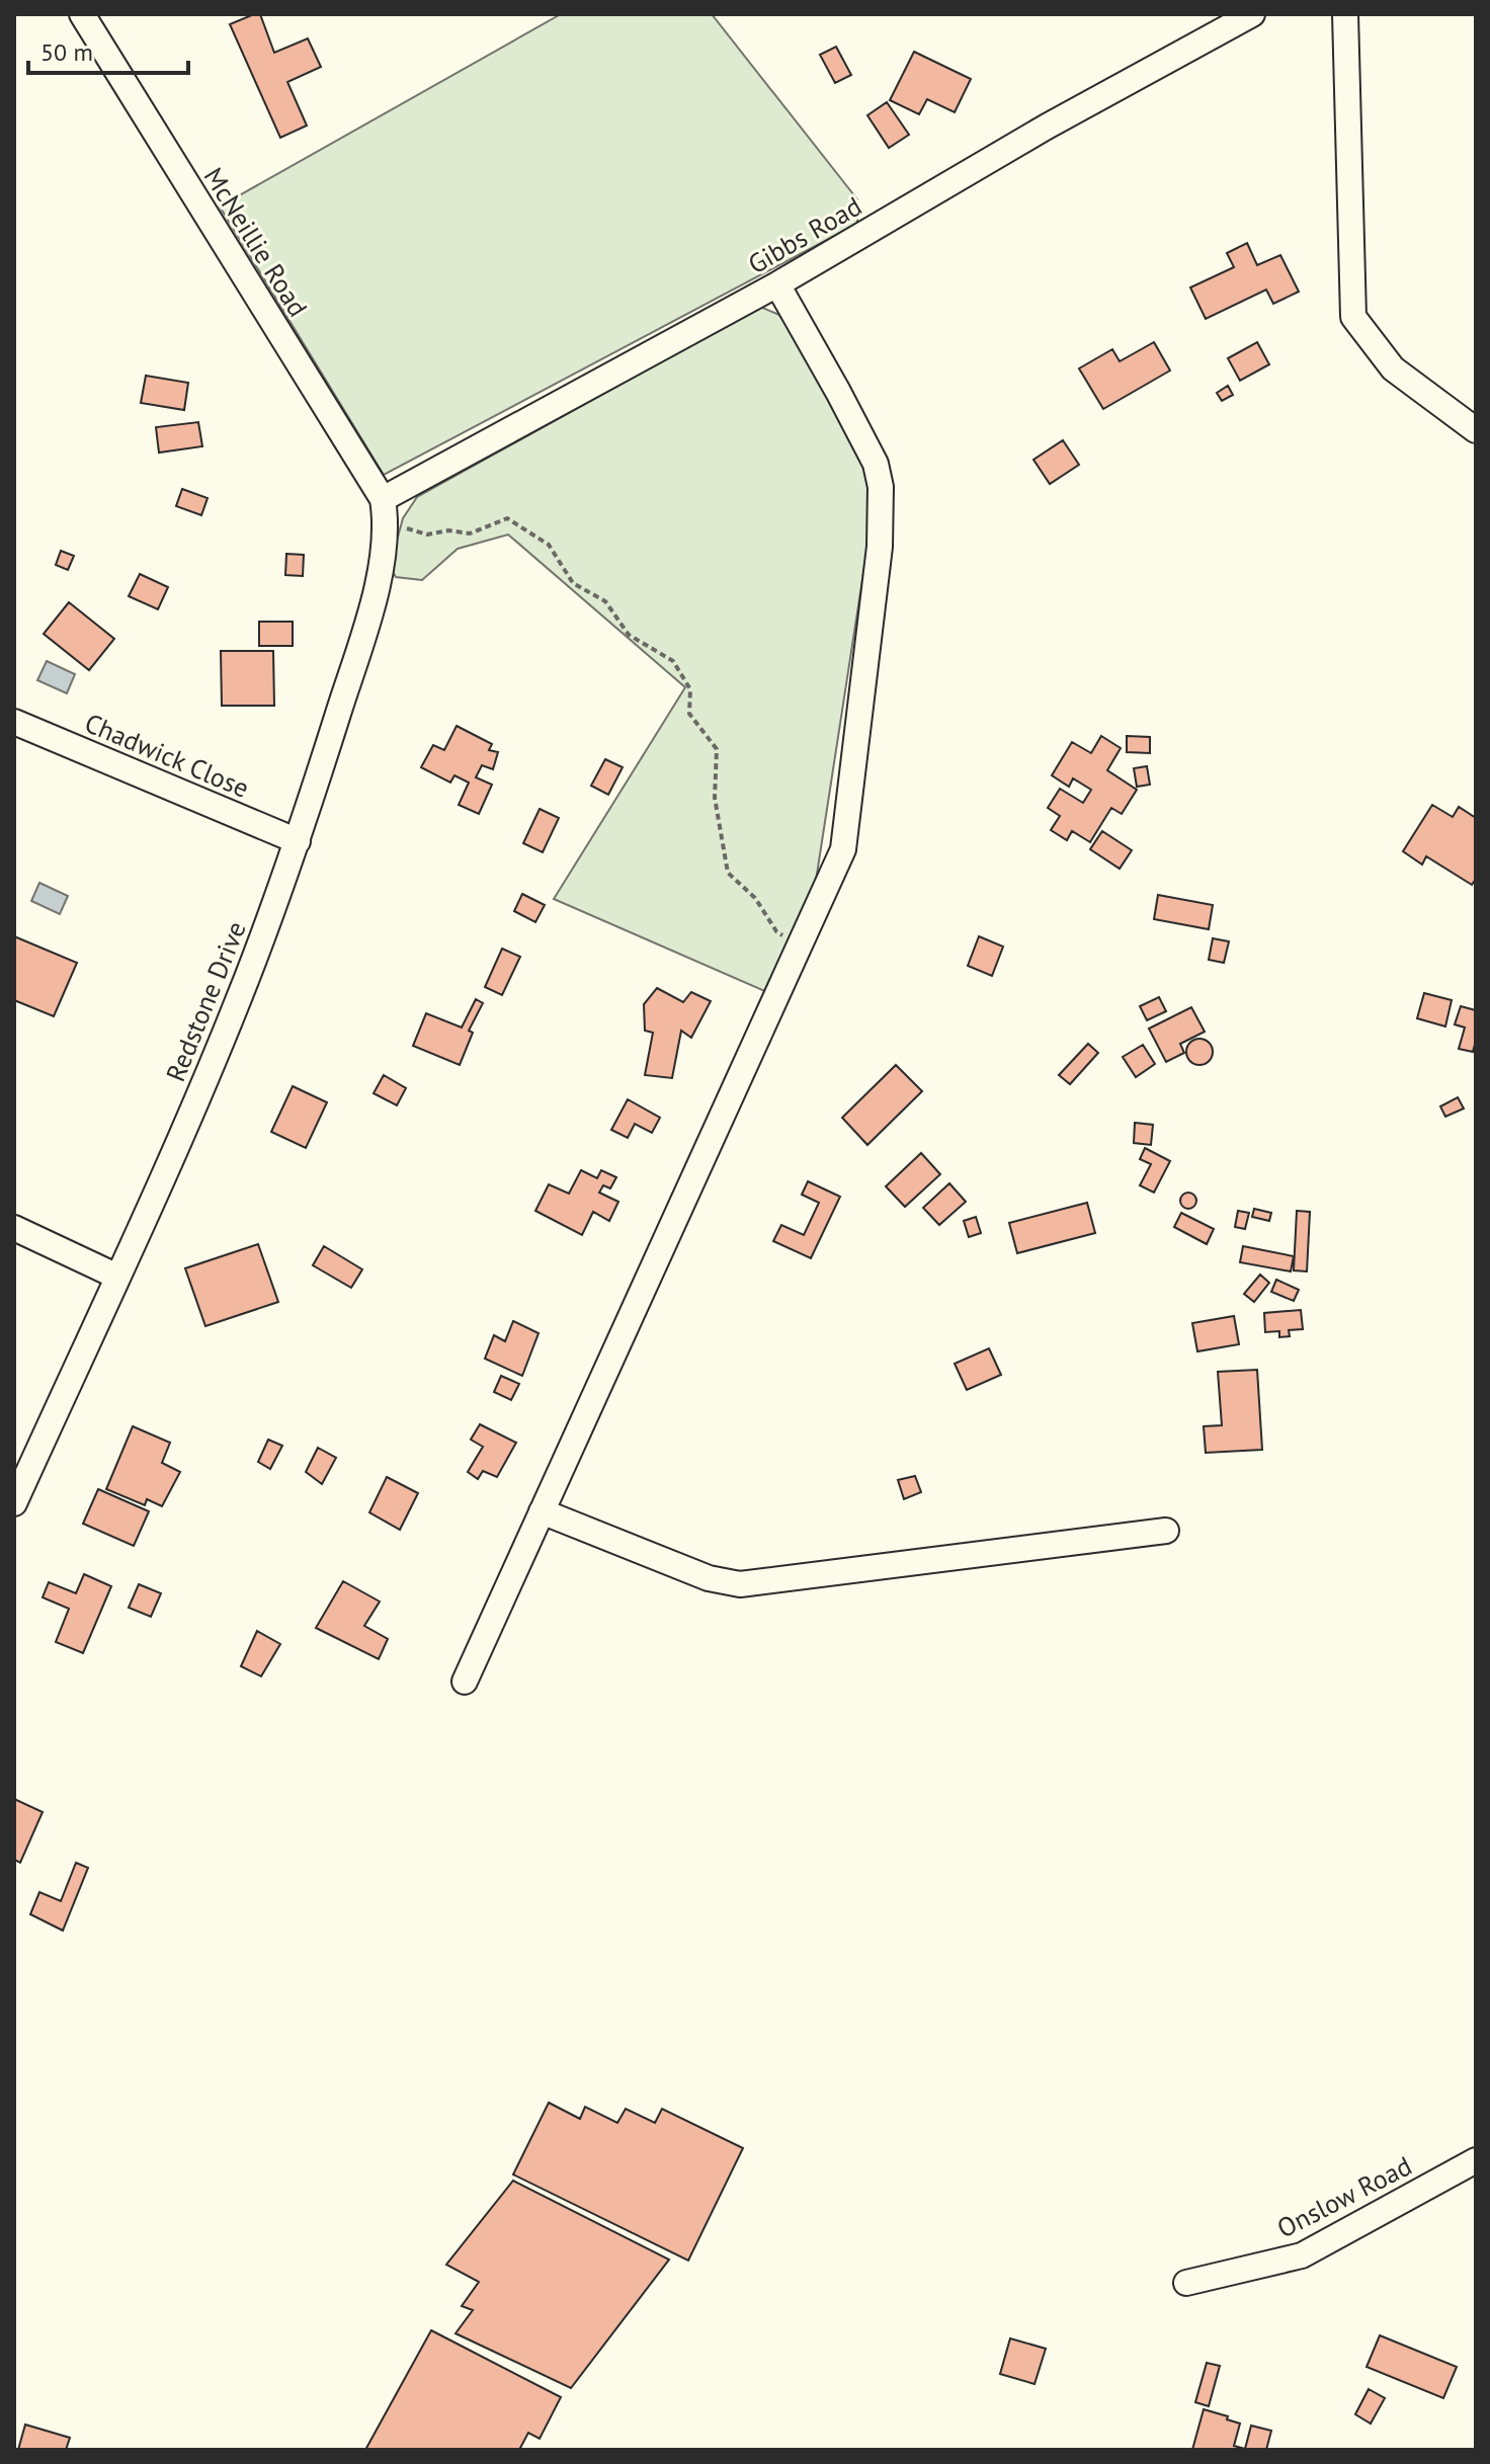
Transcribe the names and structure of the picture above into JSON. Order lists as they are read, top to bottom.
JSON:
{
  "streets": {
    "street": [
      "Gibbs Road",
      "McNeillie Road",
      "Chadwick Close",
      "Redstone Drive",
      "Onslow Road"
    ]
  },
  "crossings": [
    ["Gibbs Road", "McNeillie Road"],
    ["Gibbs Road", "Redstone Drive"],
    ["McNeillie Road", "Redstone Drive"],
    ["Chadwick Close", "Redstone Drive"]
  ],
  "scale_bar": "50 m"
}
